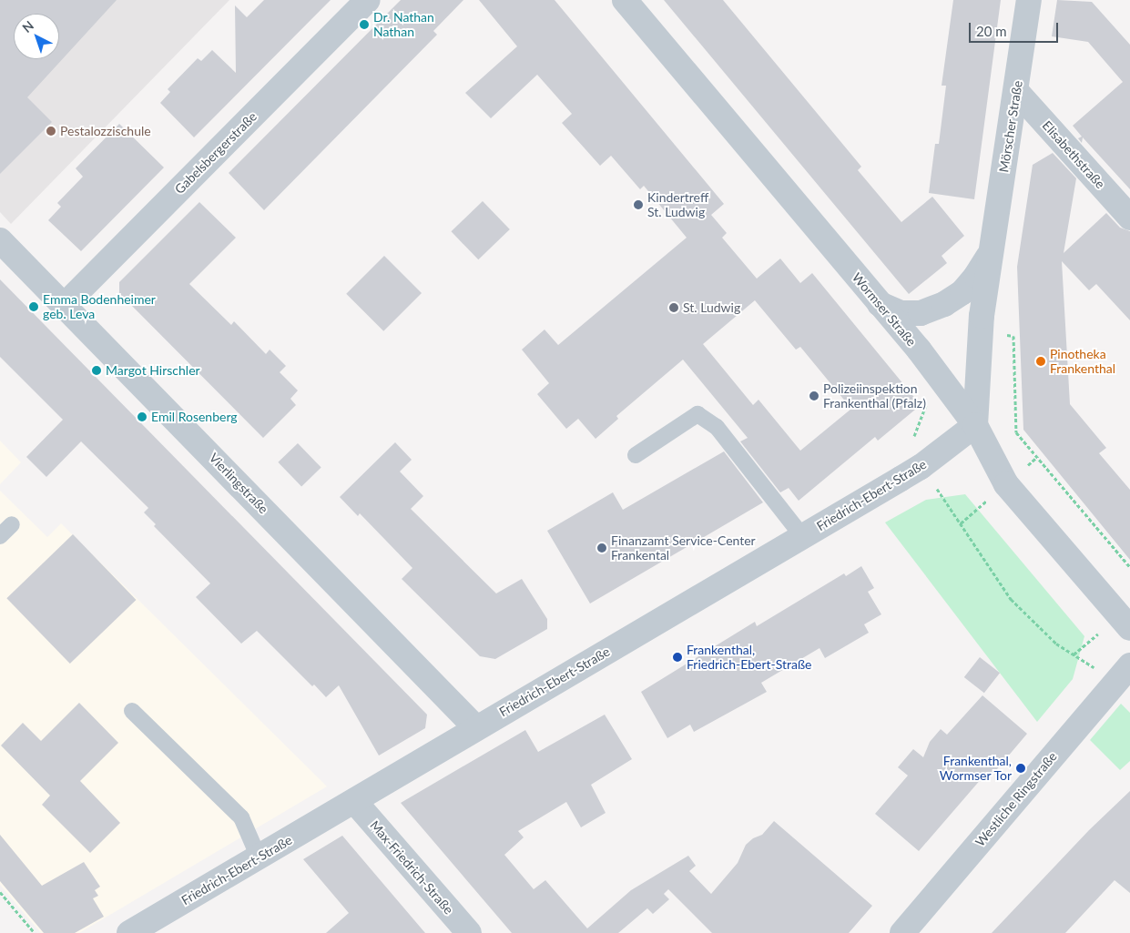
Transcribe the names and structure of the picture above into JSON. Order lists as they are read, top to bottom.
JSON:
{
  "streets": {
    "street": [
      "Mörscher Straße",
      "Gabelsbergerstraße",
      "Elisabethstraße",
      "Wormser Straße",
      "Vierlingstraße",
      "Friedrich-Ebert-Straße",
      "Westliche Ringstraße",
      "Max-Friedrich-Straße"
    ]
  },
  "crossings": [
    ["Mörscher Straße", "Elisabethstraße"],
    ["Mörscher Straße", "Wormser Straße"],
    ["Mörscher Straße", "Friedrich-Ebert-Straße"],
    ["Gabelsbergerstraße", "Vierlingstraße"],
    ["Wormser Straße", "Friedrich-Ebert-Straße"],
    ["Vierlingstraße", "Friedrich-Ebert-Straße"],
    ["Friedrich-Ebert-Straße", "Max-Friedrich-Straße"]
  ],
  "places": [
    "Dr. Nathan Nathan",
    "Pestalozzischule",
    "Kindertreff St. Ludwig",
    "Emma Bodenheimer geb. Leva",
    "St. Ludwig",
    "Pinotheka Frankenthal",
    "Margot Hirschler",
    "Polizeiinspektion Frankenthal (Pfalz)",
    "Emil Rosenberg",
    "Finanzamt Service-Center Frankental",
    "Frankenthal, Friedrich-Ebert-Straße",
    "Frankenthal, Wormser Tor"
  ],
  "scale_bar": "20 m",
  "north": "top left"
}
